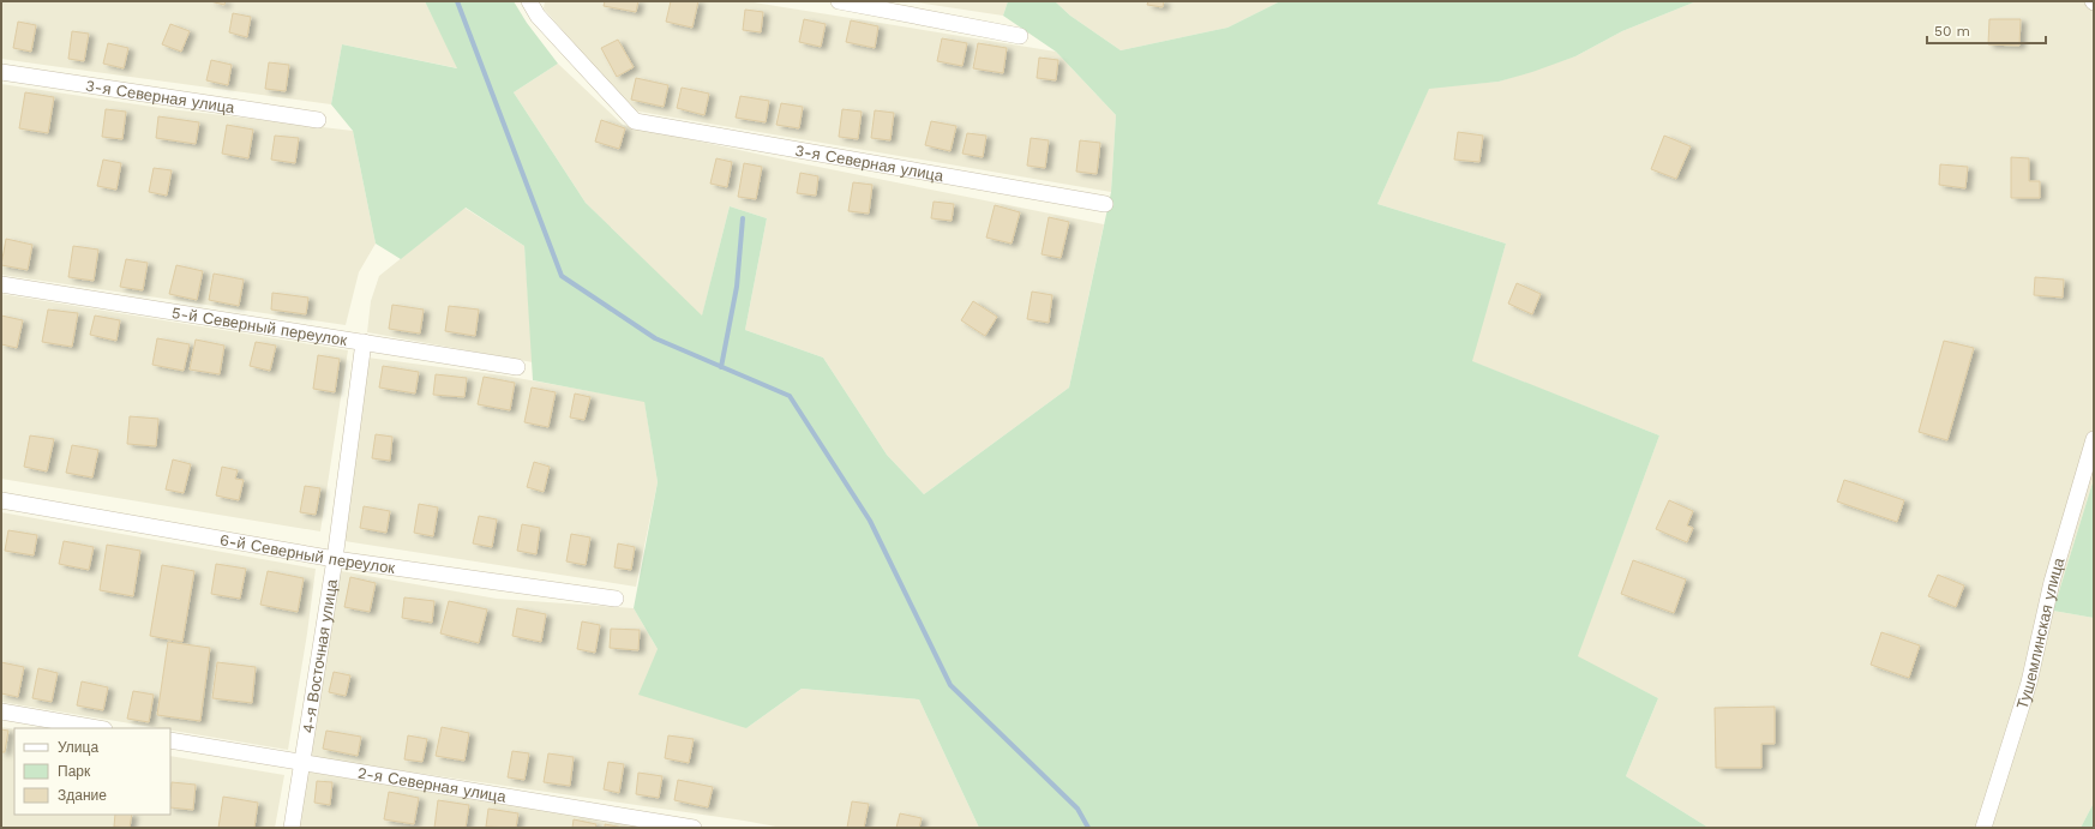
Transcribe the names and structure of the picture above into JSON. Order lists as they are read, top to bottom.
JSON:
{
  "streets": {
    "street": [
      "3-я Северная улица",
      "5-й Северный переулок",
      "6-й Северный переулок",
      "Тушемлинская улица",
      "4-я Восточная улица",
      "2-я Северная улица"
    ]
  },
  "crossings": [
    ["5-й Северный переулок", "4-я Восточная улица"],
    ["6-й Северный переулок", "4-я Восточная улица"],
    ["4-я Восточная улица", "2-я Северная улица"]
  ],
  "legend": ["Улица", "Парк", "Здание"],
  "scale_bar": "50 m"
}
